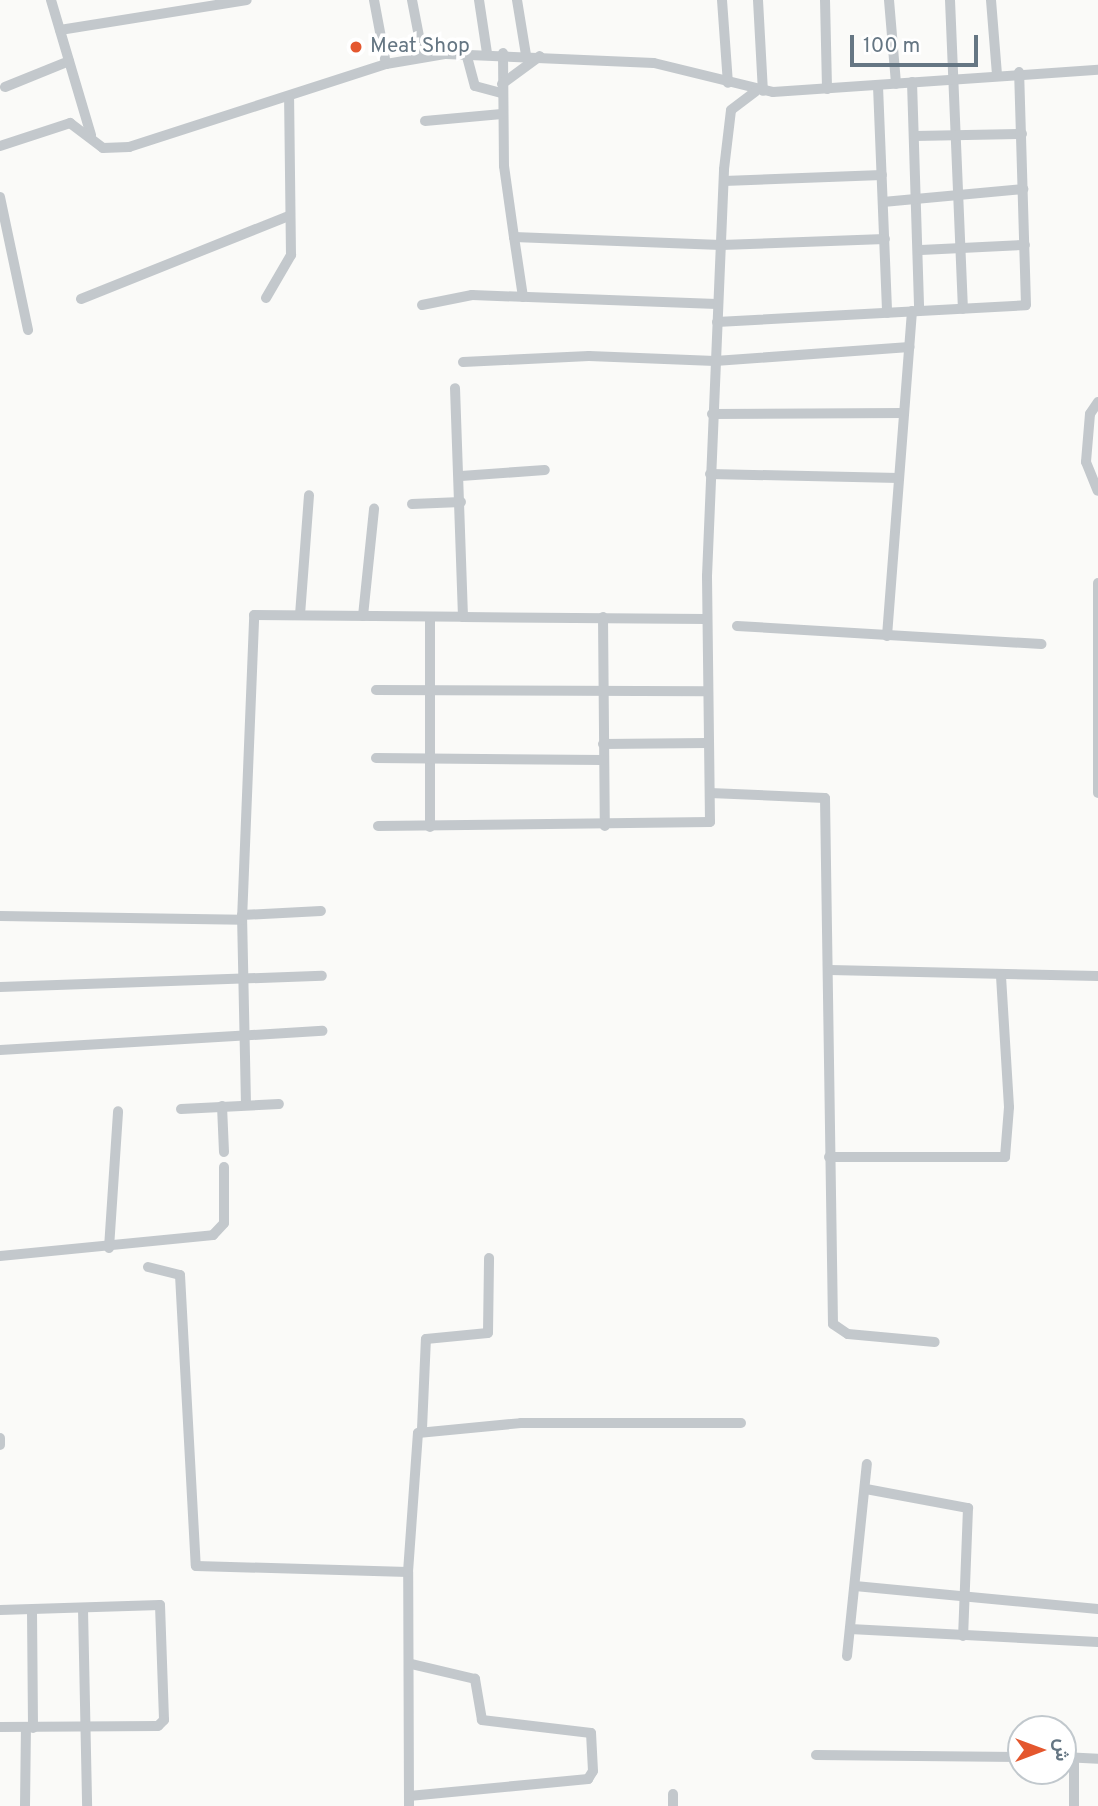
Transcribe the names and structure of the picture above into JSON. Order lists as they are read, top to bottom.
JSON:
{
  "places": ["Meat Shop"],
  "scale_bar": "100 m",
  "north": "right"
}
